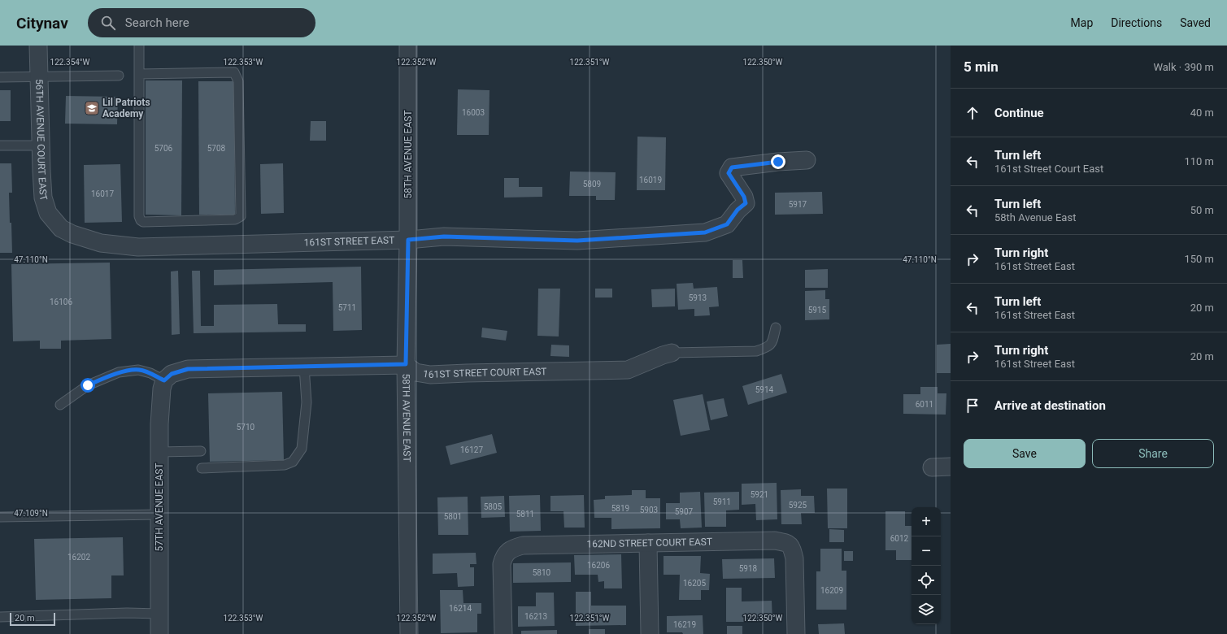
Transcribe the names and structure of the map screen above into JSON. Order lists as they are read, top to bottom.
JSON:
{
  "streets": {
    "street": [
      "56TH AVENUE COURT EAST",
      "58TH AVENUE EAST",
      "161ST STREET EAST",
      "161ST STREET COURT EAST",
      "57TH AVENUE EAST",
      "162ND STREET COURT EAST"
    ]
  },
  "crossings": [
    ["56TH AVENUE COURT EAST", "161ST STREET EAST"],
    ["58TH AVENUE EAST", "161ST STREET EAST"],
    ["58TH AVENUE EAST", "161ST STREET COURT EAST"]
  ],
  "places": {
    "school or university": ["Lil Patriots Academy"]
  },
  "house_numbers": [
    "16003",
    "5706",
    "5708",
    "16019",
    "5809",
    "16017",
    "5917",
    "5913",
    "16106",
    "5711",
    "5915",
    "5914",
    "6011",
    "5710",
    "16127",
    "5921",
    "5911",
    "5925",
    "5805",
    "5819",
    "5903",
    "5907",
    "5811",
    "5801",
    "6012",
    "16202",
    "16206",
    "5918",
    "5810",
    "16205",
    "16209",
    "16214",
    "16213",
    "16219"
  ],
  "scale_bar": "20 m",
  "page": {
    "header": "Citynav",
    "search": "Search here",
    "nav": ["Map", "Directions", "Saved"],
    "heading": ["5 min", "Walk · 390 m"],
    "list": [
      ["Continue", "40 m"],
      ["Turn left", "161st Street Court East", "110 m"],
      ["Turn left", "58th Avenue East", "50 m"],
      ["Turn right", "161st Street East", "150 m"],
      ["Turn left", "161st Street East", "20 m"],
      ["Turn right", "161st Street East", "20 m"],
      "Arrive at destination"
    ],
    "buttons": ["Save", "Share"],
    "map_buttons": ["+", "−"],
    "scale": "20 m"
  },
  "coordinates": [
    "122.354°W",
    "122.353°W",
    "122.352°W",
    "122.351°W",
    "122.350°W",
    "47.110°N",
    "47.109°N"
  ]
}
